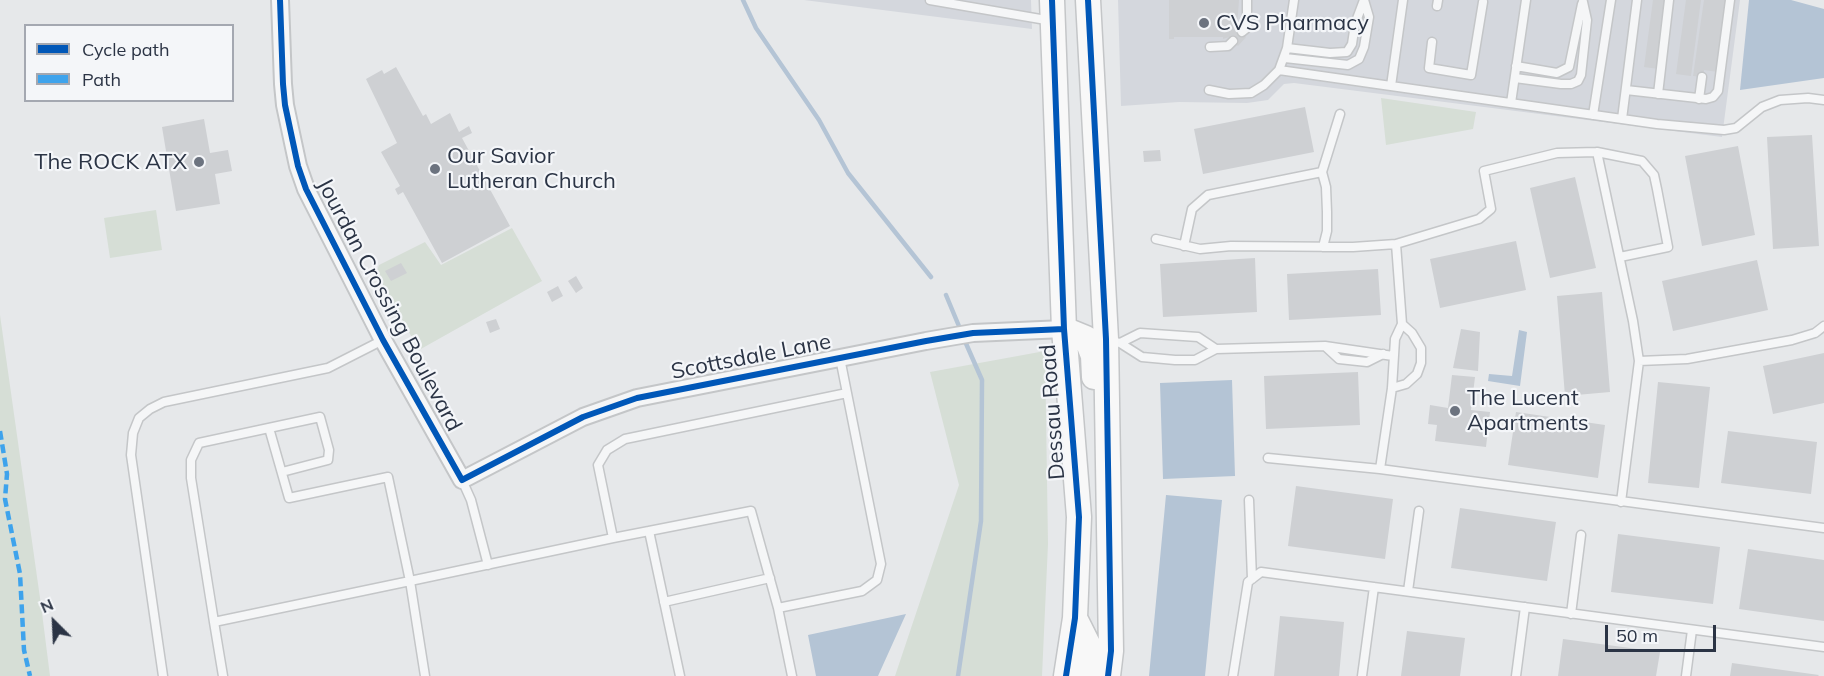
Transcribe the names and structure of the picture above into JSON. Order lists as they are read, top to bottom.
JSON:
{
  "streets": {
    "main road": ["Dessau Road"],
    "street": ["Jourdan Crossing Boulevard", "Scottsdale Lane"]
  },
  "crossings": [
    ["Jourdan Crossing Boulevard", "Scottsdale Lane"],
    ["Scottsdale Lane", "Dessau Road"]
  ],
  "places": [
    "CVS Pharmacy",
    "The ROCK ATX",
    "Our Savior Lutheran Church",
    "The Lucent Apartments"
  ],
  "legend": ["Cycle path", "Path"],
  "scale_bar": "50 m",
  "north": "top left"
}
